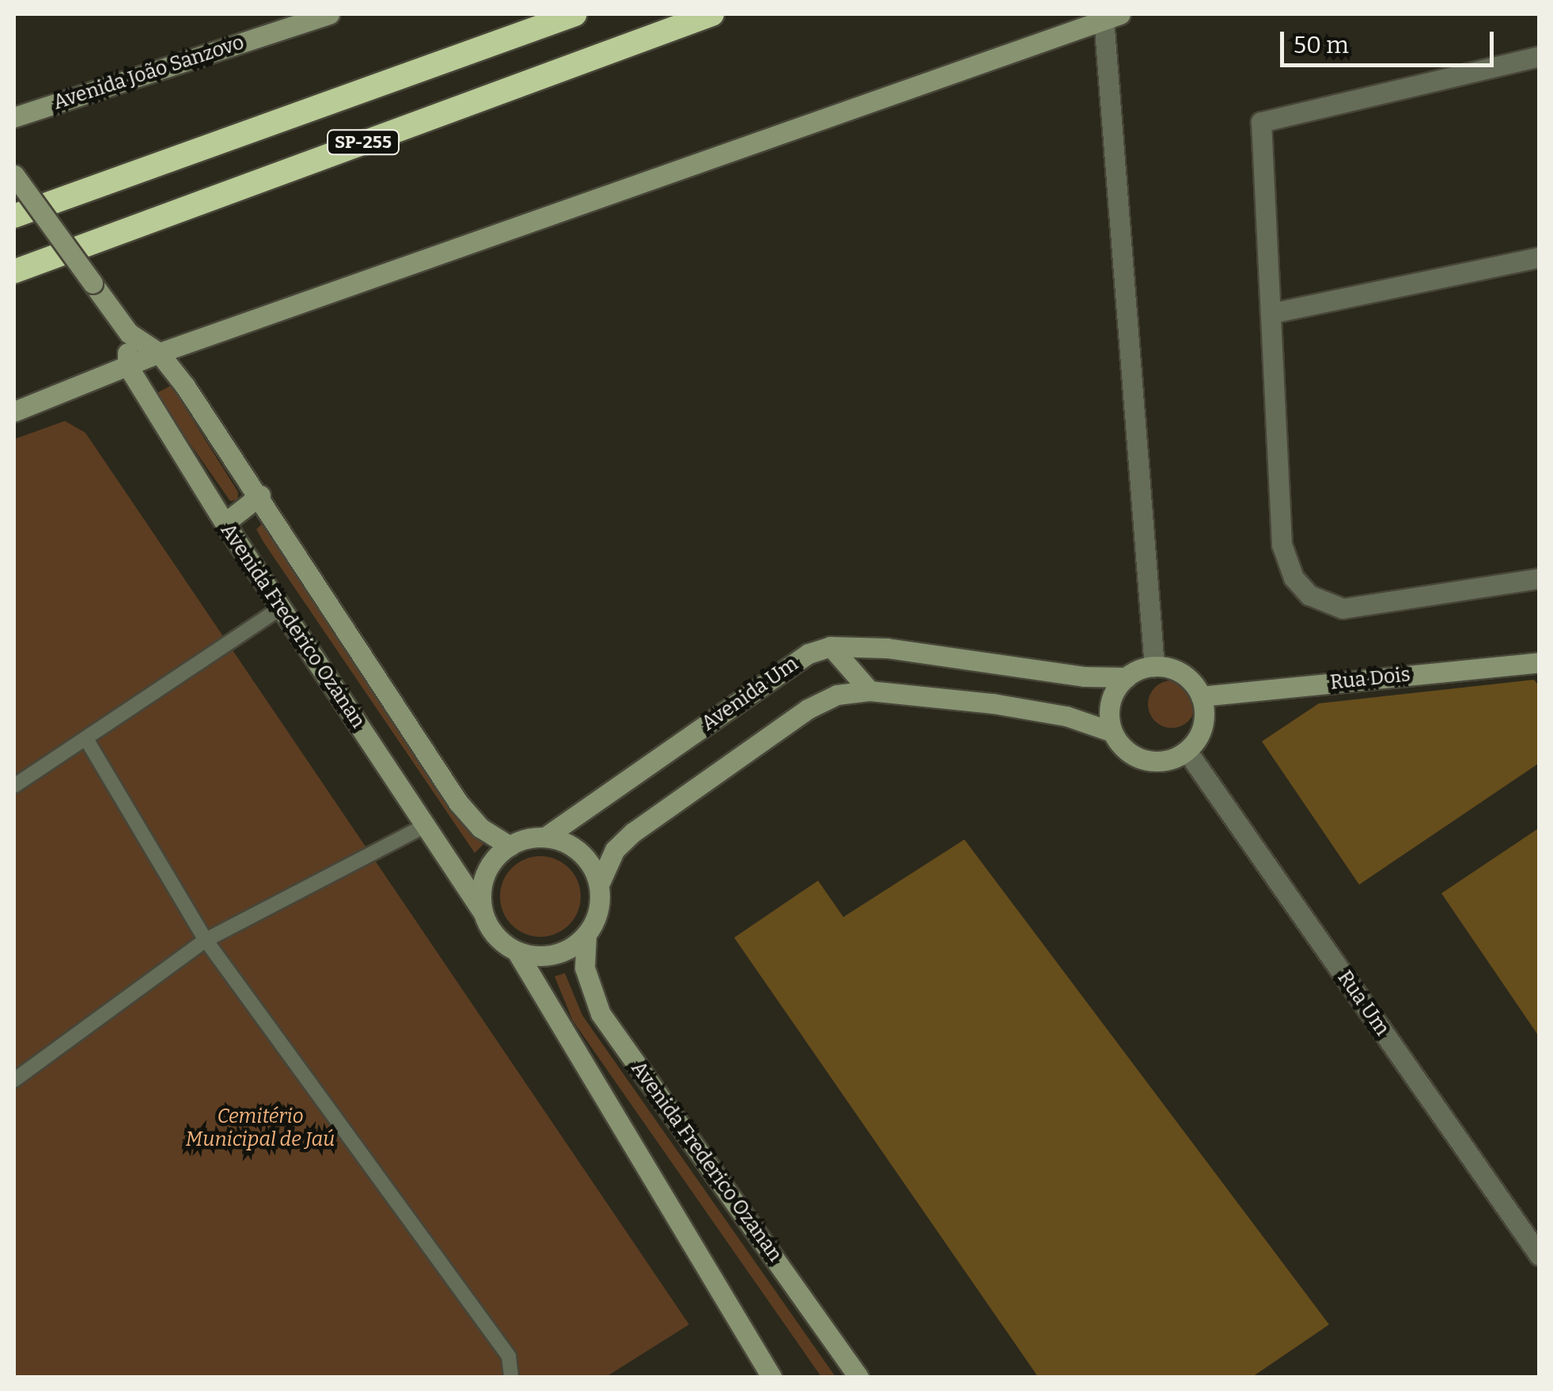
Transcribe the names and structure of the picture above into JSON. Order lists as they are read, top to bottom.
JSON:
{
  "streets": {
    "highway": ["SP-255"],
    "main road": [
      "Avenida João Sanzovo",
      "Avenida Frederico Ozanan",
      "Rua Dois",
      "Avenida Um"
    ],
    "street": ["Rua Um"]
  },
  "crossings": [
    ["Avenida Frederico Ozanan", "Avenida Um"],
    ["Rua Dois", "Avenida Um"],
    ["Rua Dois", "Rua Um"],
    ["Avenida Um", "Rua Um"]
  ],
  "parks": ["Cemitério Municipal de Jaú"],
  "scale_bar": "50 m"
}
